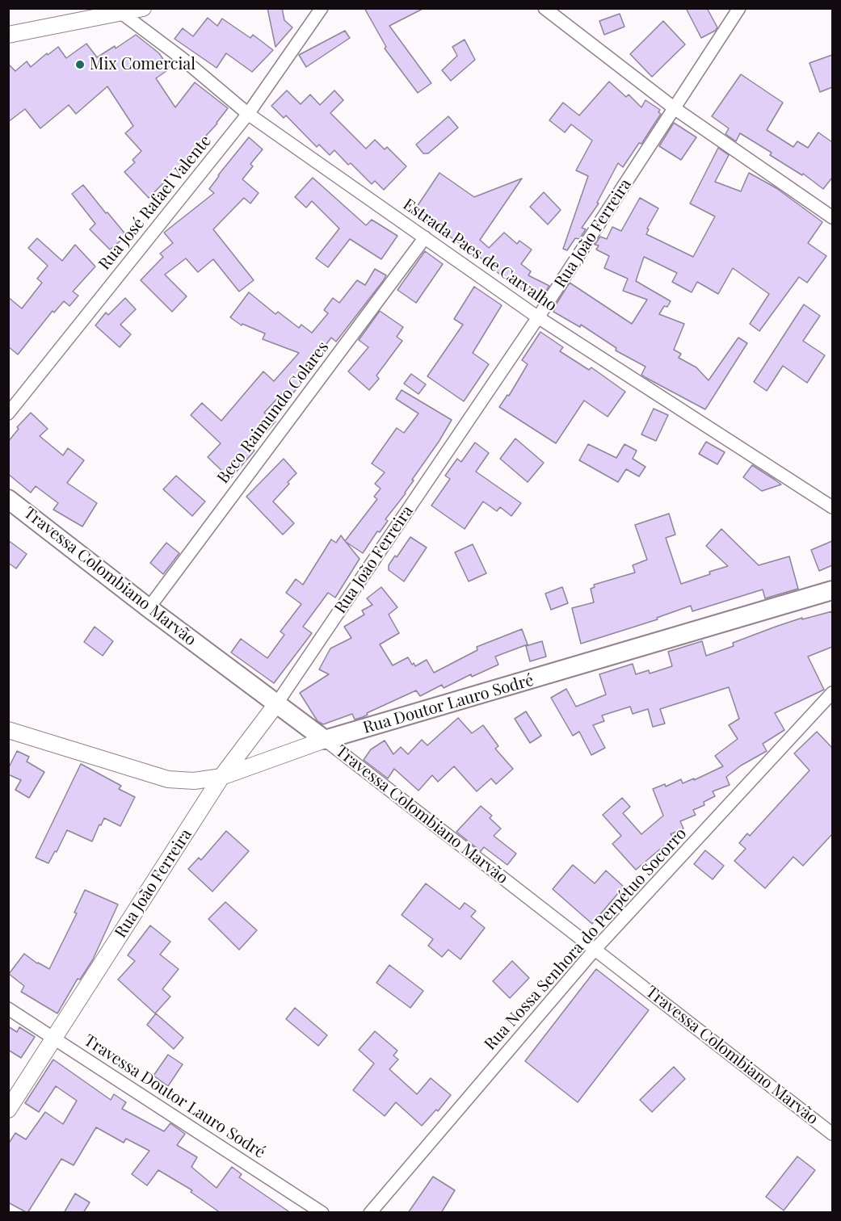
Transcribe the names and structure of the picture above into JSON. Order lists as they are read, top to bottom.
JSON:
{
  "streets": {
    "main road": ["Travessa Colombiano Marvão", "Rua Doutor Lauro Sodré"],
    "street": [
      "Rua José Rafael Valente",
      "Rua João Ferreira",
      "Estrada Paes de Carvalho",
      "Beco Raimundo Colares",
      "Rua Nossa Senhora do Perpétuo Socorro",
      "Travessa Doutor Lauro Sodré"
    ]
  },
  "crossings": [
    ["Rua José Rafael Valente", "Estrada Paes de Carvalho"],
    ["Rua João Ferreira", "Estrada Paes de Carvalho"],
    ["Rua João Ferreira", "Travessa Colombiano Marvão"],
    ["Rua João Ferreira", "Rua Doutor Lauro Sodré"],
    ["Rua João Ferreira", "Travessa Doutor Lauro Sodré"],
    ["Estrada Paes de Carvalho", "Beco Raimundo Colares"],
    ["Beco Raimundo Colares", "Travessa Colombiano Marvão"],
    ["Travessa Colombiano Marvão", "Rua Doutor Lauro Sodré"],
    ["Travessa Colombiano Marvão", "Rua Nossa Senhora do Perpétuo Socorro"]
  ],
  "places": ["Mix Comercial"]
}
